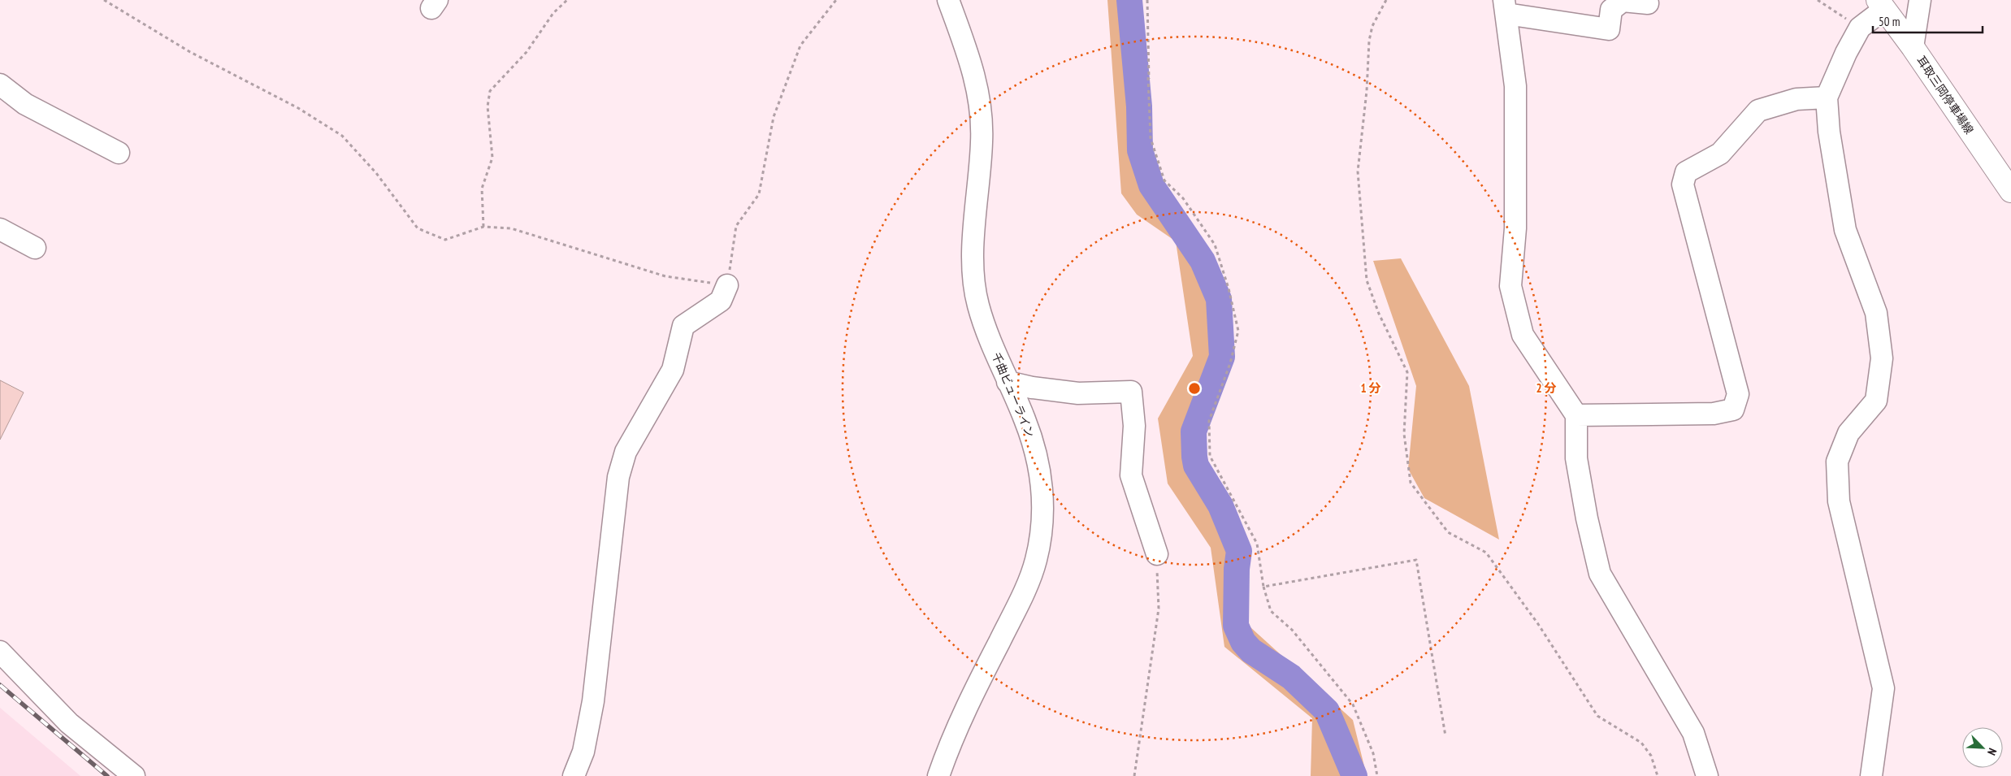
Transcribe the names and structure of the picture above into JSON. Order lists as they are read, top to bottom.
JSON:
{
  "streets": {
    "main road": ["耳取三岡停車場線"],
    "street": ["千曲ビューライン"]
  },
  "scale_bar": "50 m",
  "north": "bottom right",
  "rings": ["1 分", "2 分"]
}
